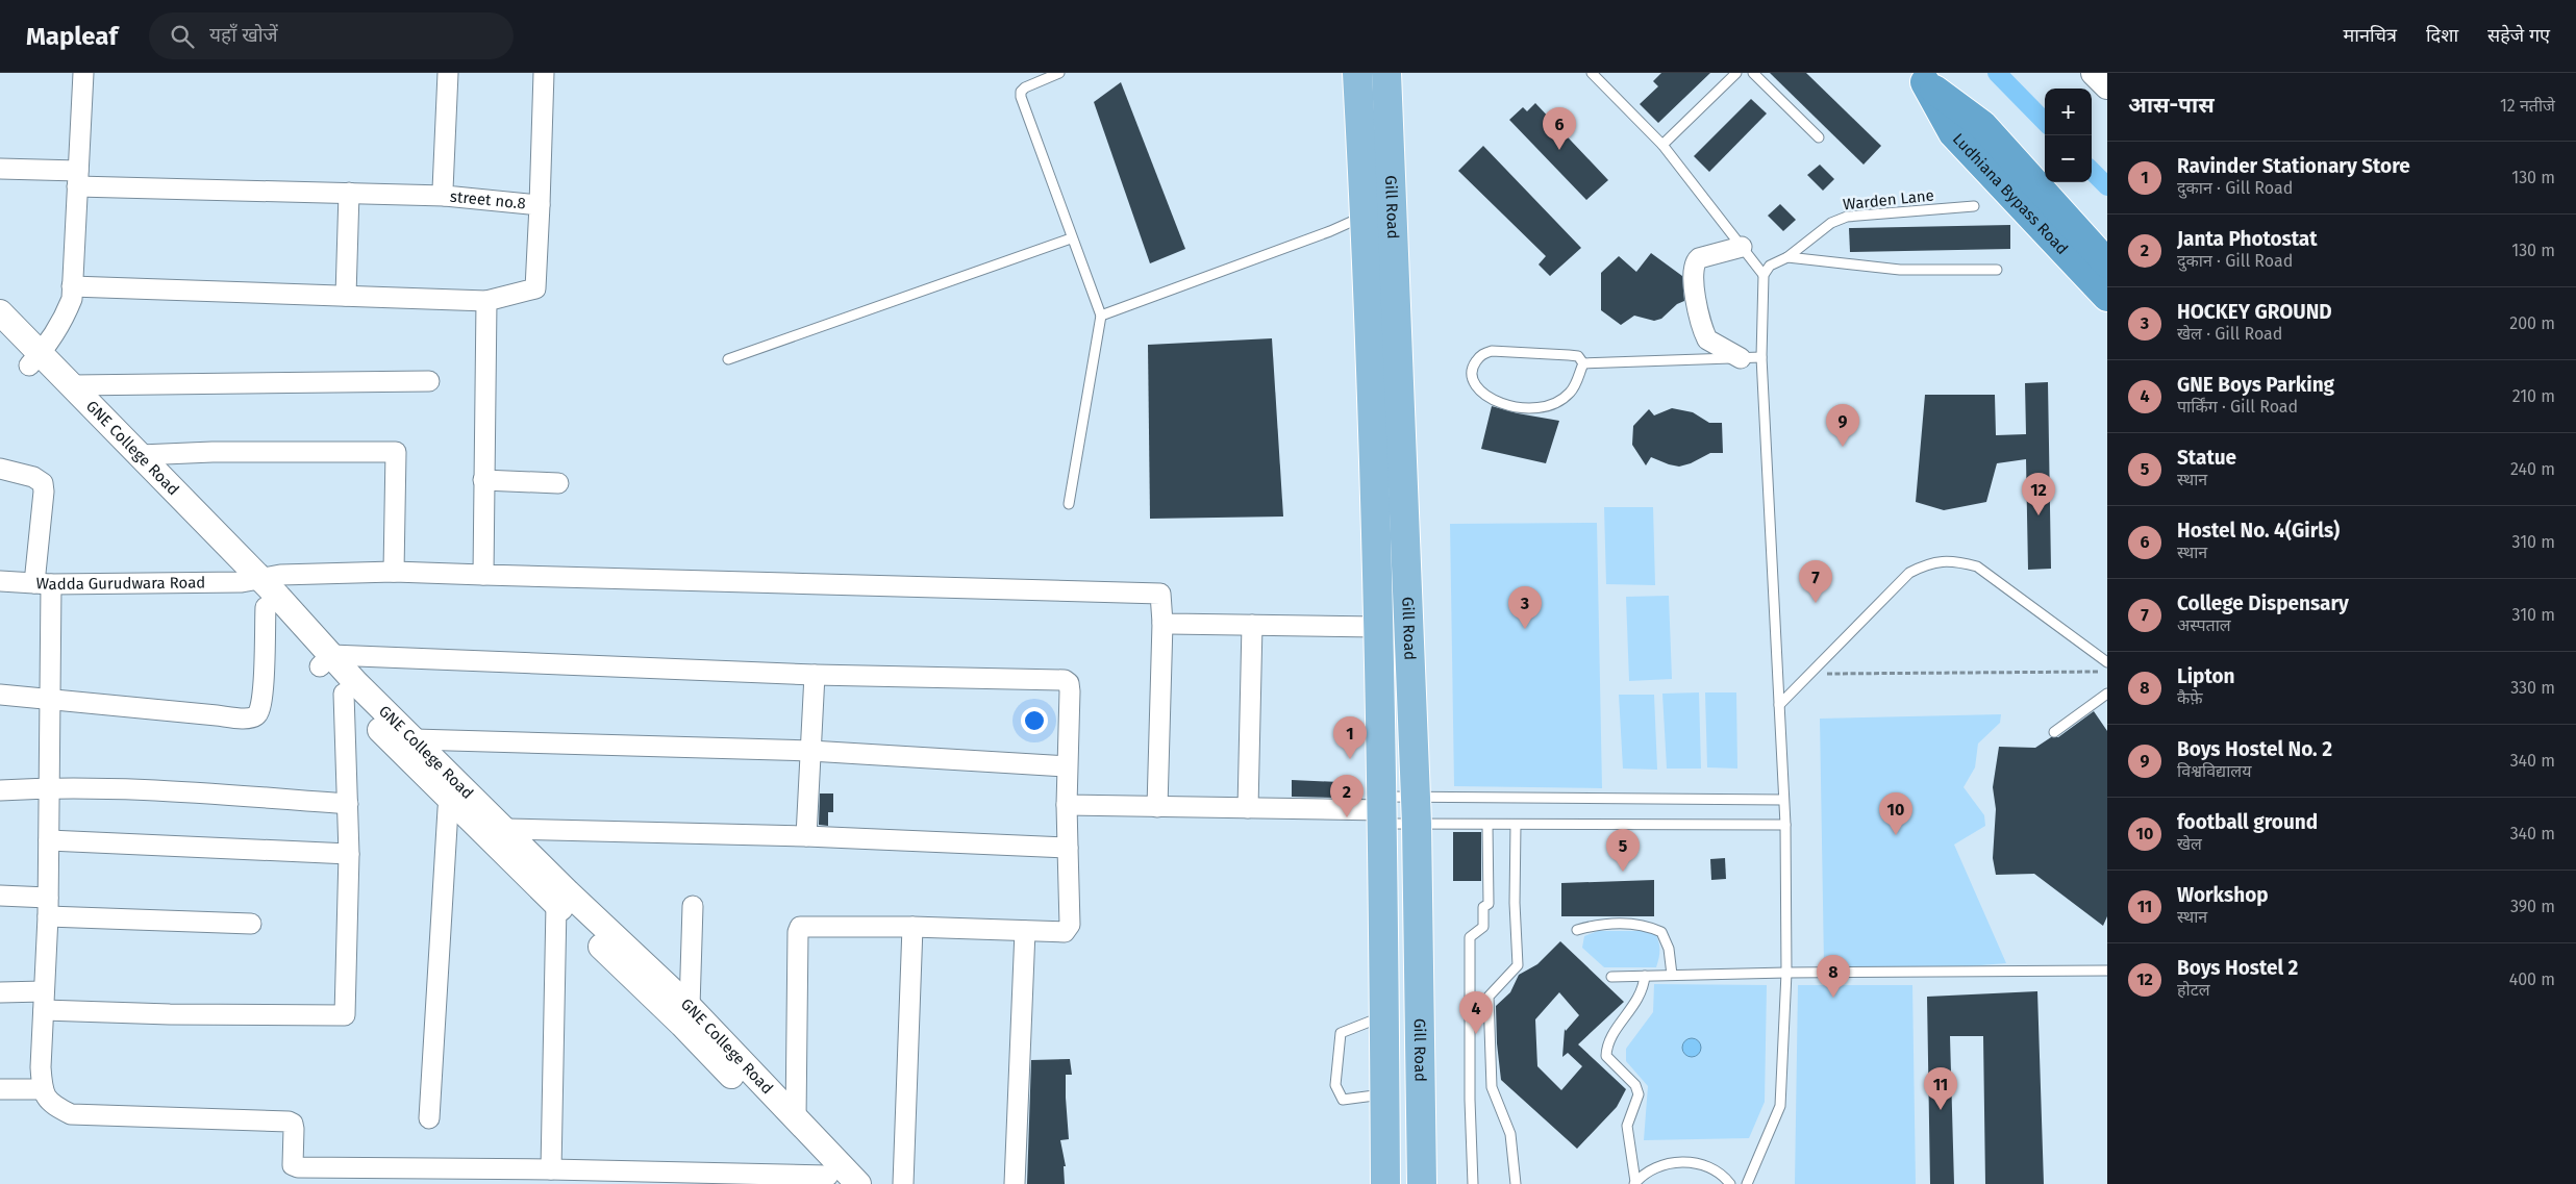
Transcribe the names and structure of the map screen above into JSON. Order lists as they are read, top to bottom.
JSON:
{
  "streets": {
    "highway": ["Ludhiana Bypass Road"],
    "main road": ["Gill Road"],
    "street": ["street no.8", "GNE College Road", "Wadda Gurudwara Road"],
    "lane": ["Warden Lane"]
  },
  "crossings": [
    ["GNE College Road", "Wadda Gurudwara Road"]
  ],
  "page": {
    "header": "Mapleaf",
    "search": "यहाँ खोजें",
    "nav": ["मानचित्र", "दिशा", "सहेजे गए"],
    "heading": ["आस-पास", "12 नतीजे"],
    "map_buttons": ["+", "−"],
    "pins": [
      "6",
      "9",
      "12",
      "7",
      "3",
      "1",
      "2",
      "10",
      "5",
      "8",
      "4",
      "11"
    ],
    "list": [
      {
        "mark": "1",
        "name": "Ravinder Stationary Store",
        "note": "दुकान · Gill Road",
        "value": "130 m"
      },
      {
        "mark": "2",
        "name": "Janta Photostat",
        "note": "दुकान · Gill Road",
        "value": "130 m"
      },
      {
        "mark": "3",
        "name": "HOCKEY GROUND",
        "note": "खेल · Gill Road",
        "value": "200 m"
      },
      {
        "mark": "4",
        "name": "GNE Boys Parking",
        "note": "पार्किंग · Gill Road",
        "value": "210 m"
      },
      {
        "mark": "5",
        "name": "Statue",
        "note": "स्थान",
        "value": "240 m"
      },
      {
        "mark": "6",
        "name": "Hostel No. 4(Girls)",
        "note": "स्थान",
        "value": "310 m"
      },
      {
        "mark": "7",
        "name": "College Dispensary",
        "note": "अस्पताल",
        "value": "310 m"
      },
      {
        "mark": "8",
        "name": "Lipton",
        "note": "कैफ़े",
        "value": "330 m"
      },
      {
        "mark": "9",
        "name": "Boys Hostel No. 2",
        "note": "विश्वविद्यालय",
        "value": "340 m"
      },
      {
        "mark": "10",
        "name": "football ground",
        "note": "खेल",
        "value": "340 m"
      },
      {
        "mark": "11",
        "name": "Workshop",
        "note": "स्थान",
        "value": "390 m"
      },
      {
        "mark": "12",
        "name": "Boys Hostel 2",
        "note": "होटल",
        "value": "400 m"
      }
    ]
  }
}
